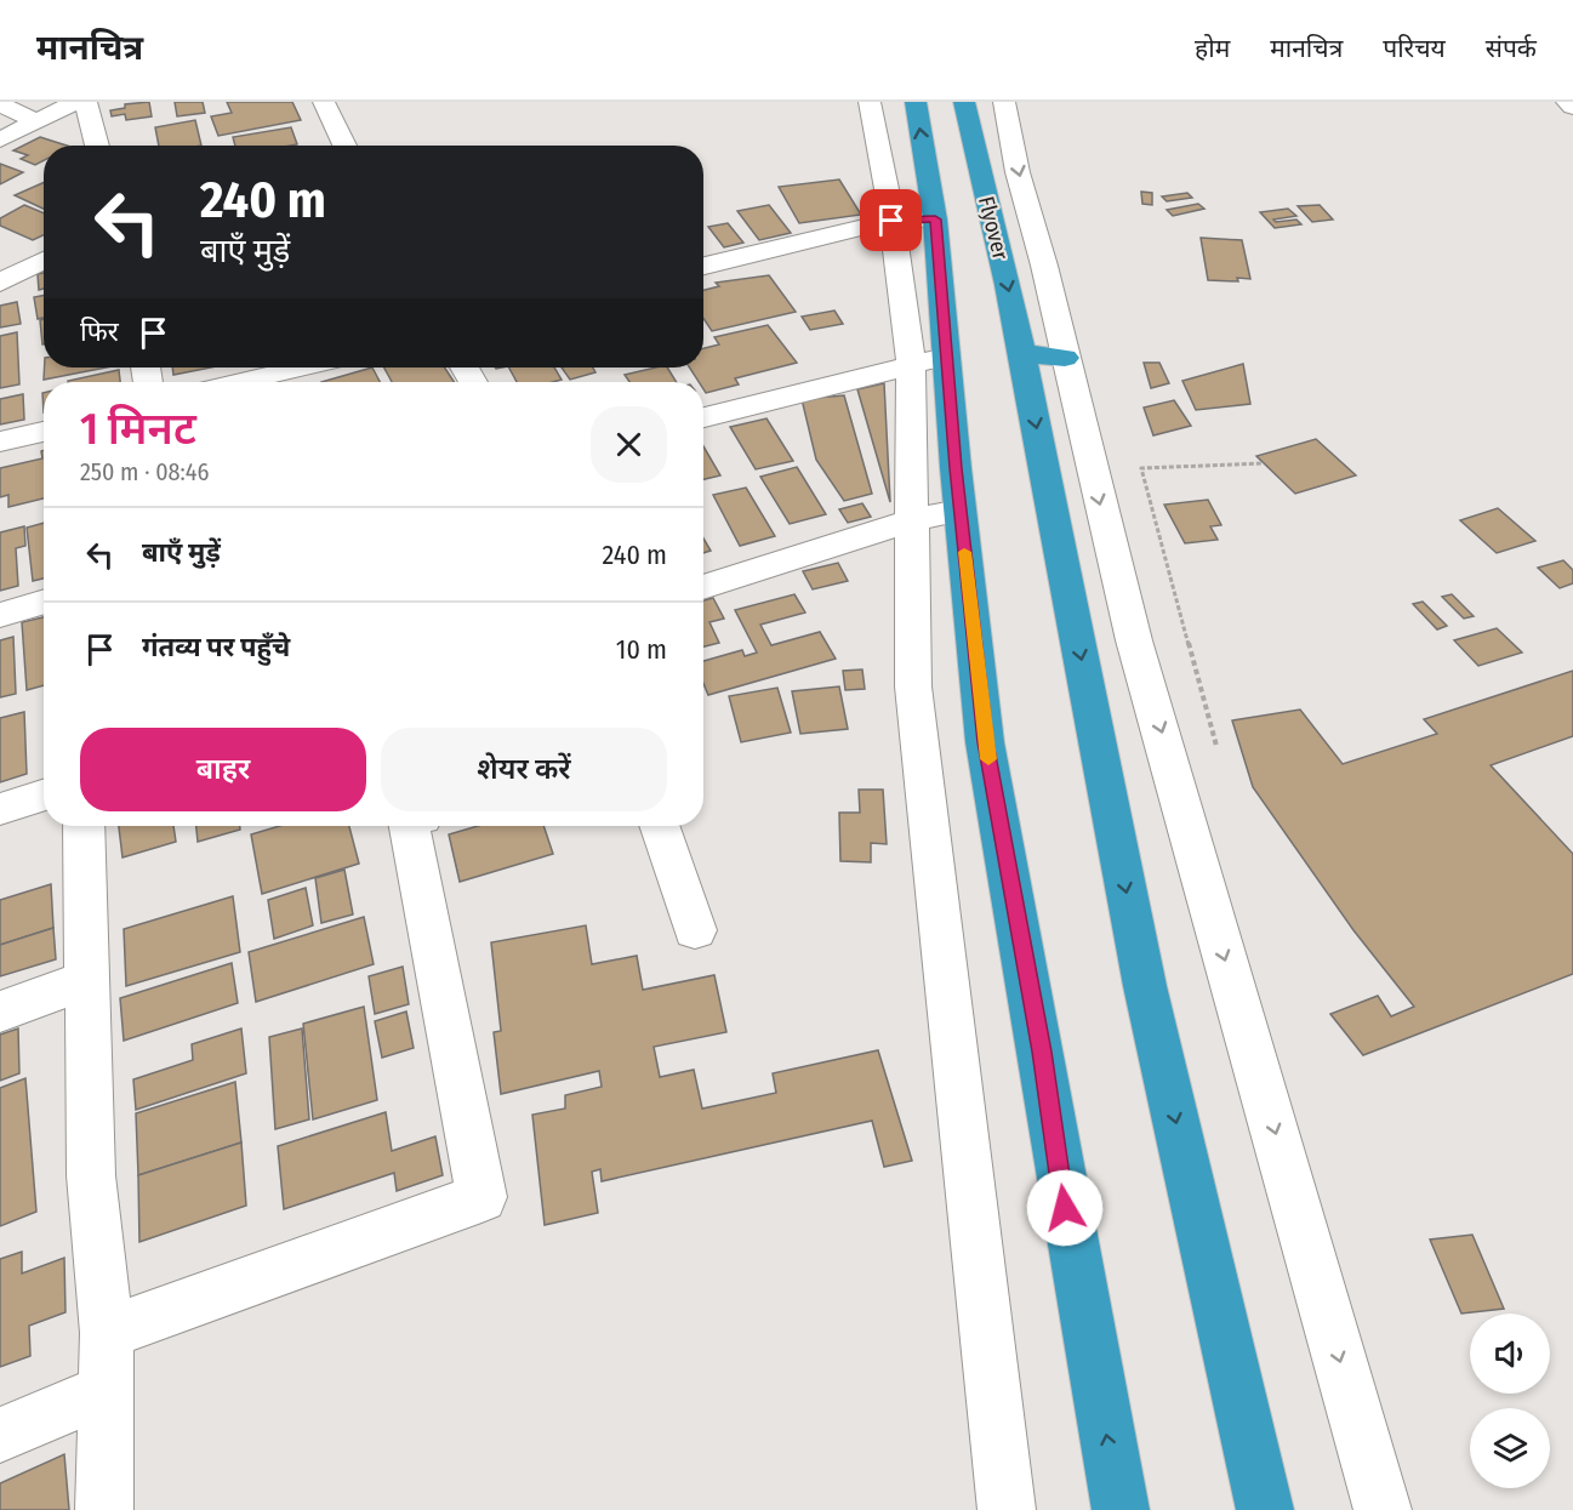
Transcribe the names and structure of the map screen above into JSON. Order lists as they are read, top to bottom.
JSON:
{
  "streets": {
    "highway": ["Flyover"]
  },
  "page": {
    "header": "मानचित्र",
    "nav": [
      "होम",
      "मानचित्र",
      "परिचय",
      "संपर्क"
    ],
    "turn": ["240 m", "बाएँ मुड़ें"],
    "then": "फिर",
    "heading": ["1 मिनट", "250 m · 08:46"],
    "list": [
      {
        "name": "बाएँ मुड़ें",
        "value": "240 m"
      },
      {
        "name": "गंतव्य पर पहुँचे",
        "value": "10 m"
      }
    ],
    "buttons": ["बाहर", "शेयर करें"]
  }
}
